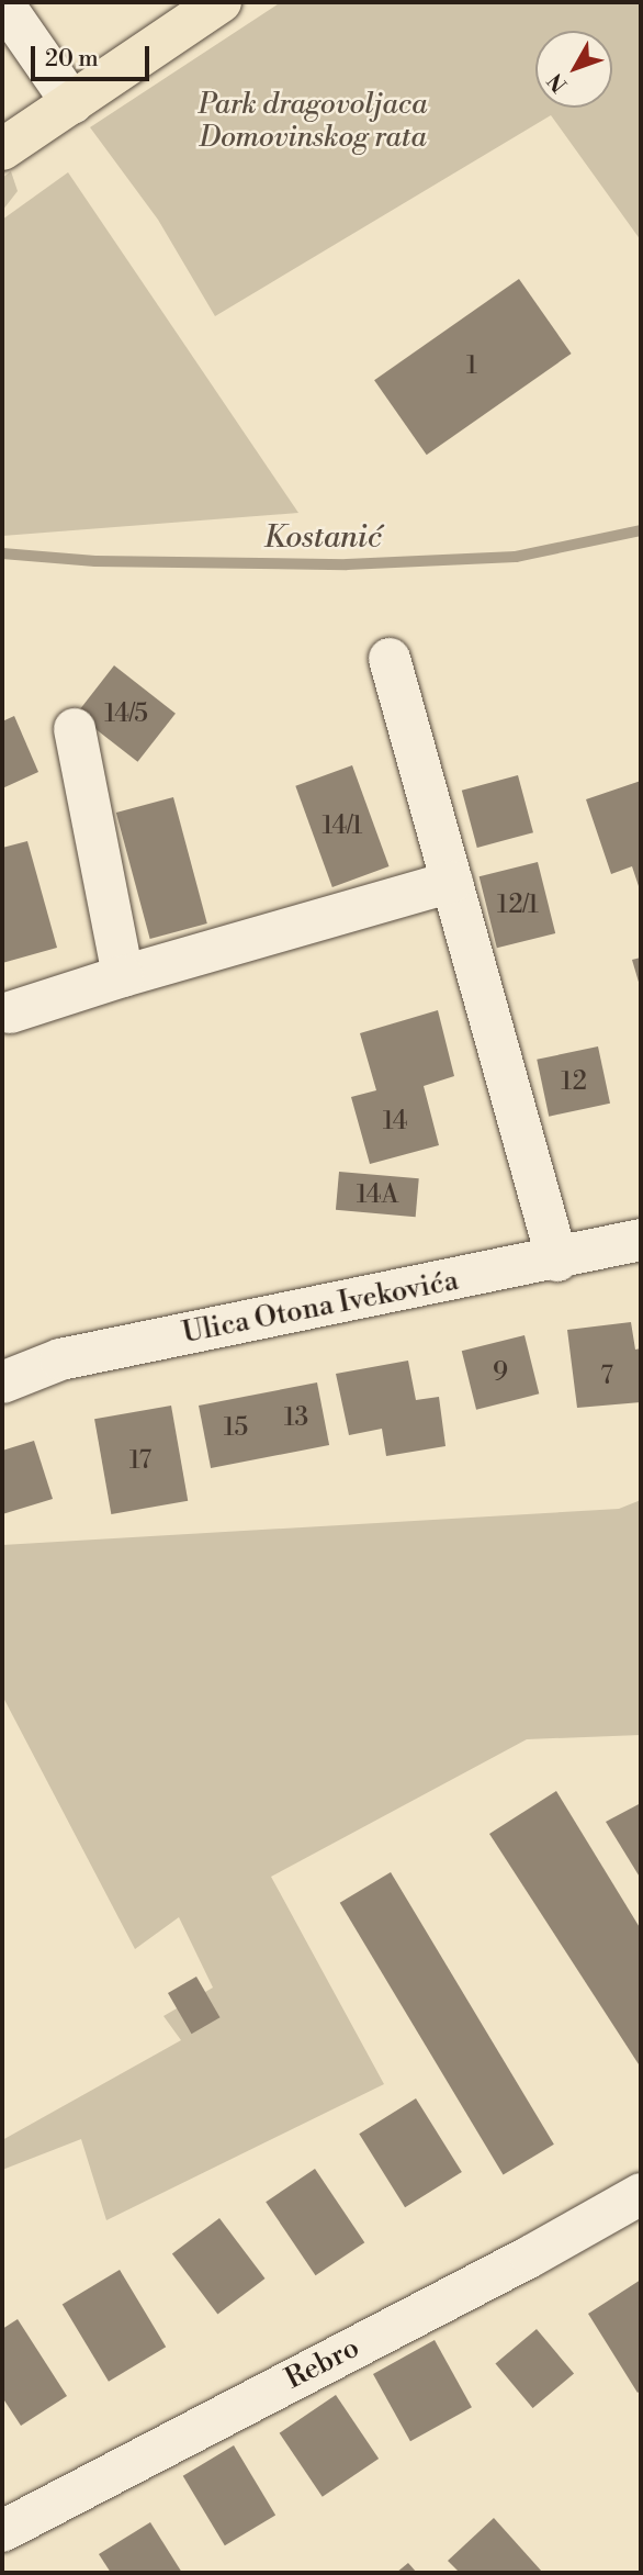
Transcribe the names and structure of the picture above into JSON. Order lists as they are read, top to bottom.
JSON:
{
  "streets": {
    "street": ["Ulica Otona Ivekovića", "Rebro"]
  },
  "water": ["Kostanić"],
  "parks": ["Park dragovoljaca Domovinskog rata"],
  "house_numbers": [
    "1",
    "14/5",
    "14/1",
    "12/1",
    "12",
    "14",
    "14A",
    "9",
    "7",
    "13",
    "15",
    "17"
  ],
  "scale_bar": "20 m",
  "north": "bottom left"
}
